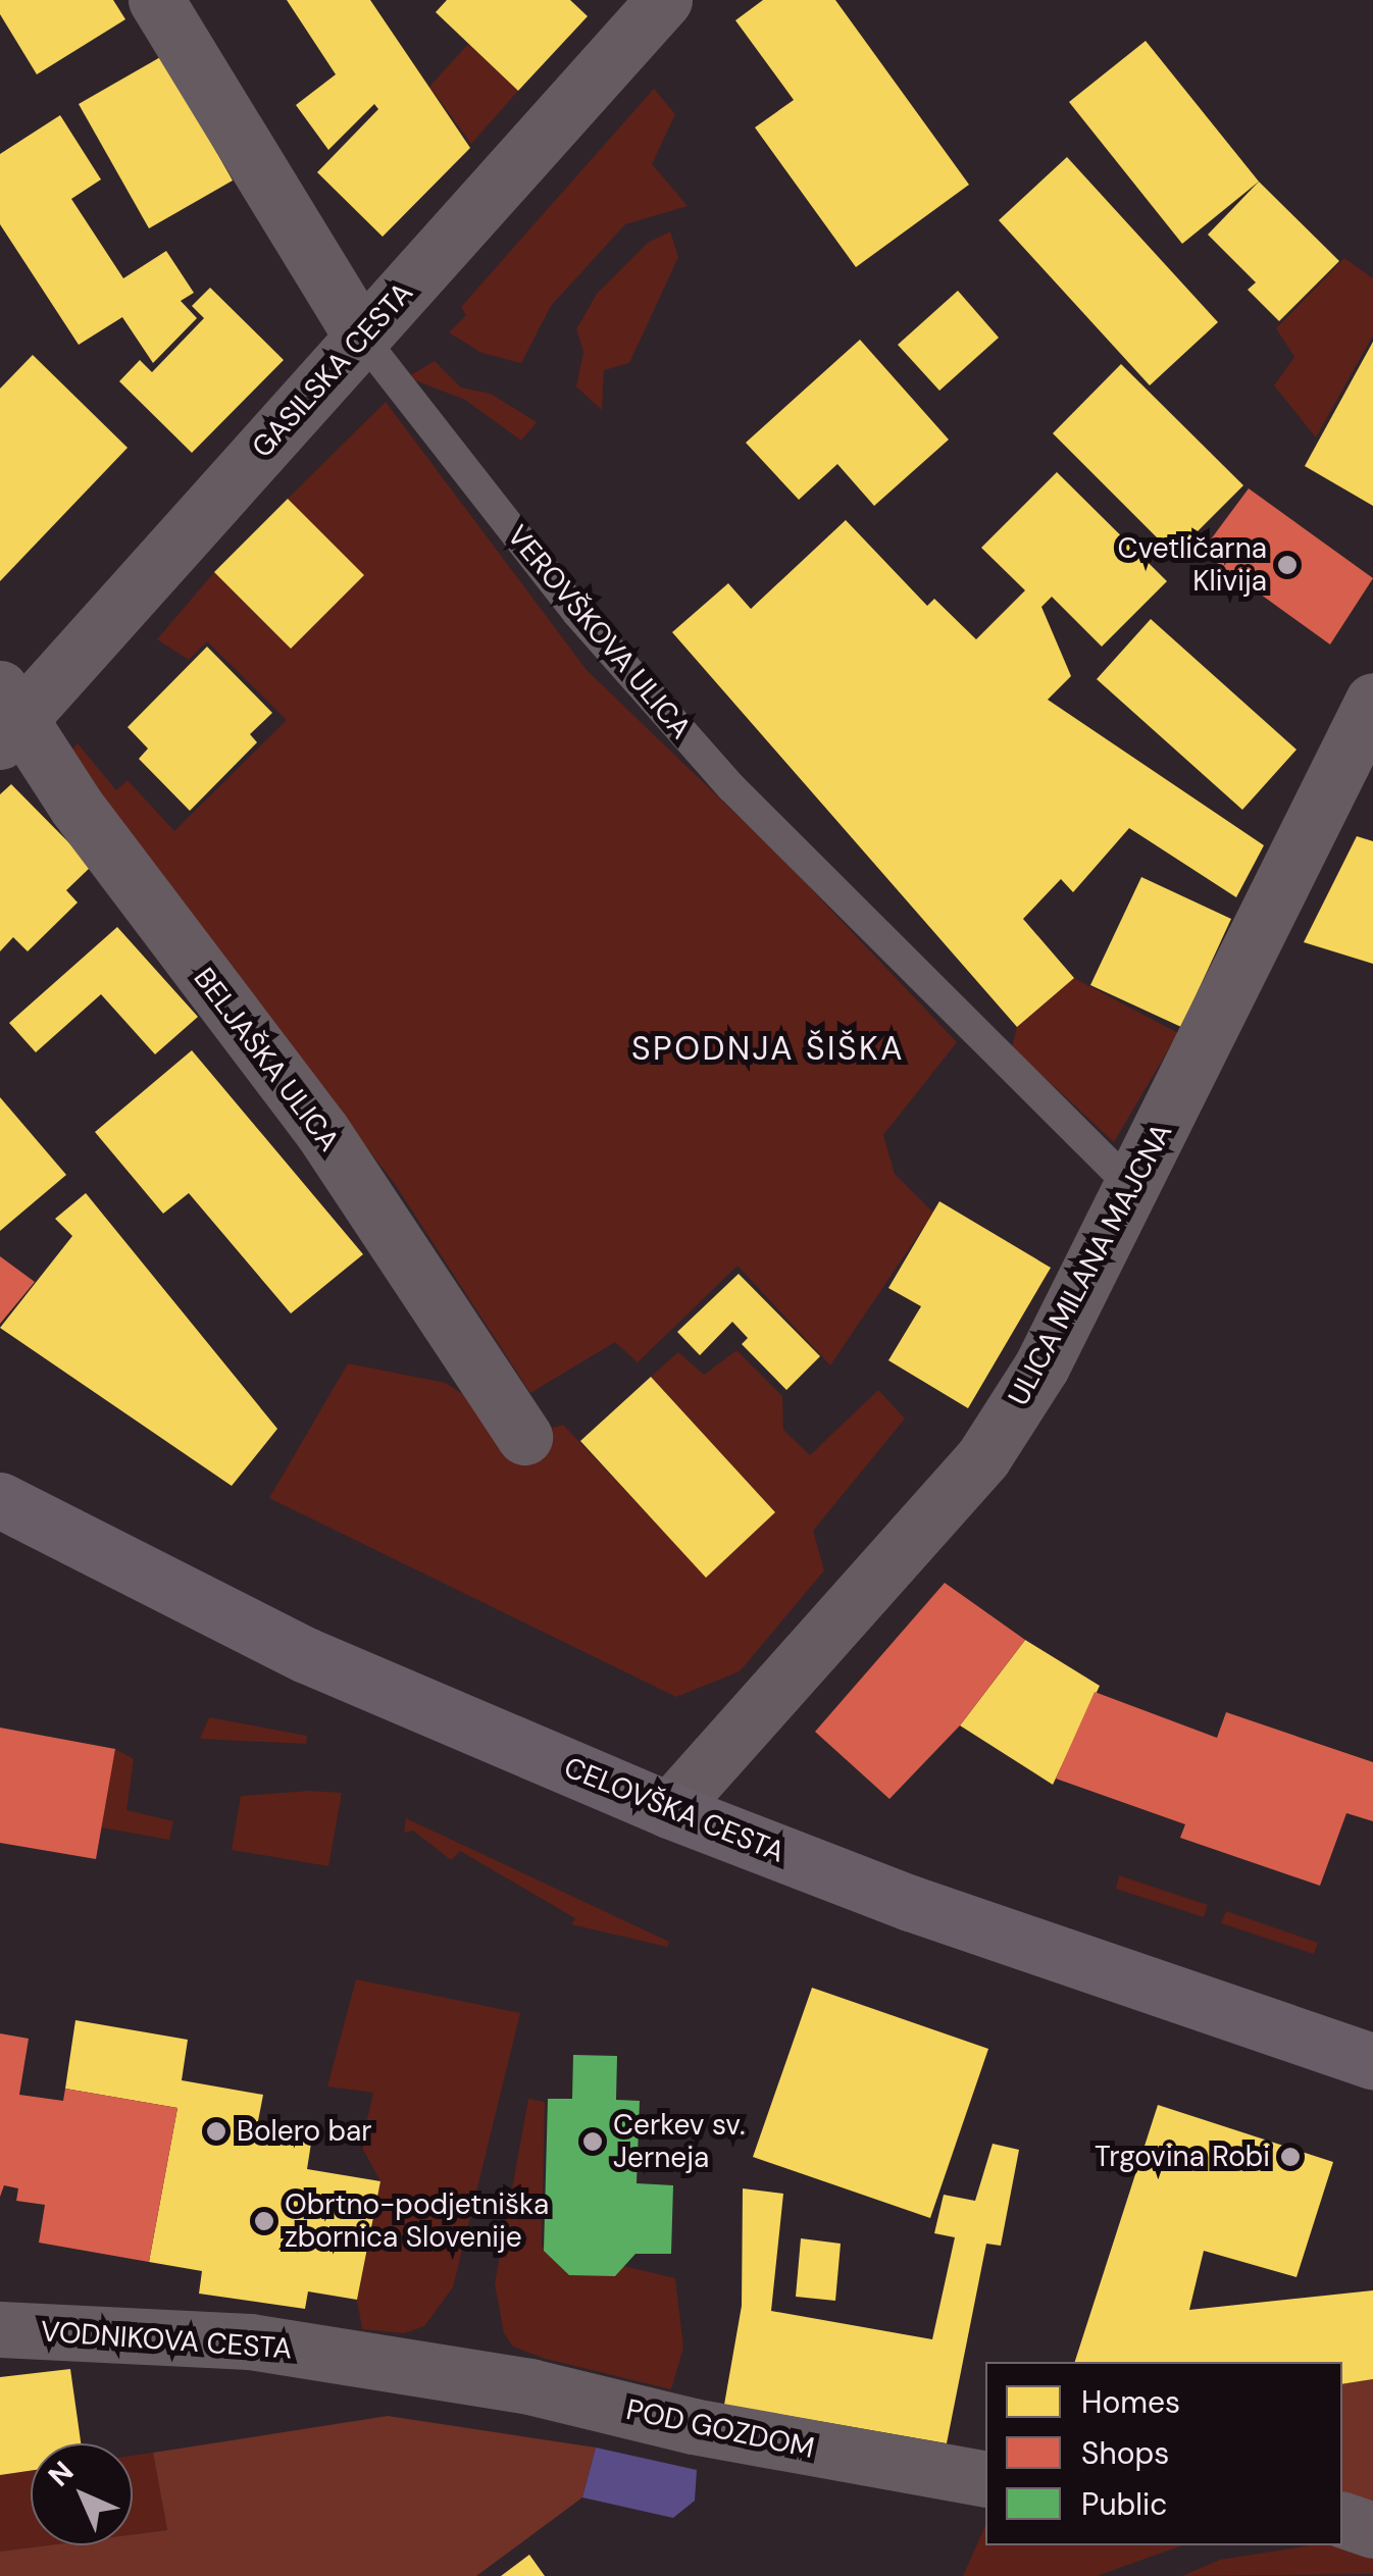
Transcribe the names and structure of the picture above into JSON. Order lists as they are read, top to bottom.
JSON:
{
  "streets": {
    "main road": ["CELOVŠKA CESTA"],
    "street": [
      "GASILSKA CESTA",
      "VEROVŠKOVA ULICA",
      "BELJAŠKA ULICA",
      "ULICA MILANA MAJCNA",
      "VODNIKOVA CESTA",
      "POD GOZDOM"
    ]
  },
  "crossings": [
    ["GASILSKA CESTA", "VEROVŠKOVA ULICA"],
    ["GASILSKA CESTA", "BELJAŠKA ULICA"],
    ["VEROVŠKOVA ULICA", "ULICA MILANA MAJCNA"],
    ["ULICA MILANA MAJCNA", "CELOVŠKA CESTA"],
    ["VODNIKOVA CESTA", "POD GOZDOM"]
  ],
  "districts": ["SPODNJA ŠIŠKA"],
  "places": [
    "Cvetličarna Klivija",
    "Bolero bar",
    "Cerkev sv. Jerneja",
    "Trgovina Robi",
    "Obrtno-podjetniška zbornica Slovenije"
  ],
  "legend": ["Homes", "Shops", "Public"],
  "north": "top left"
}
